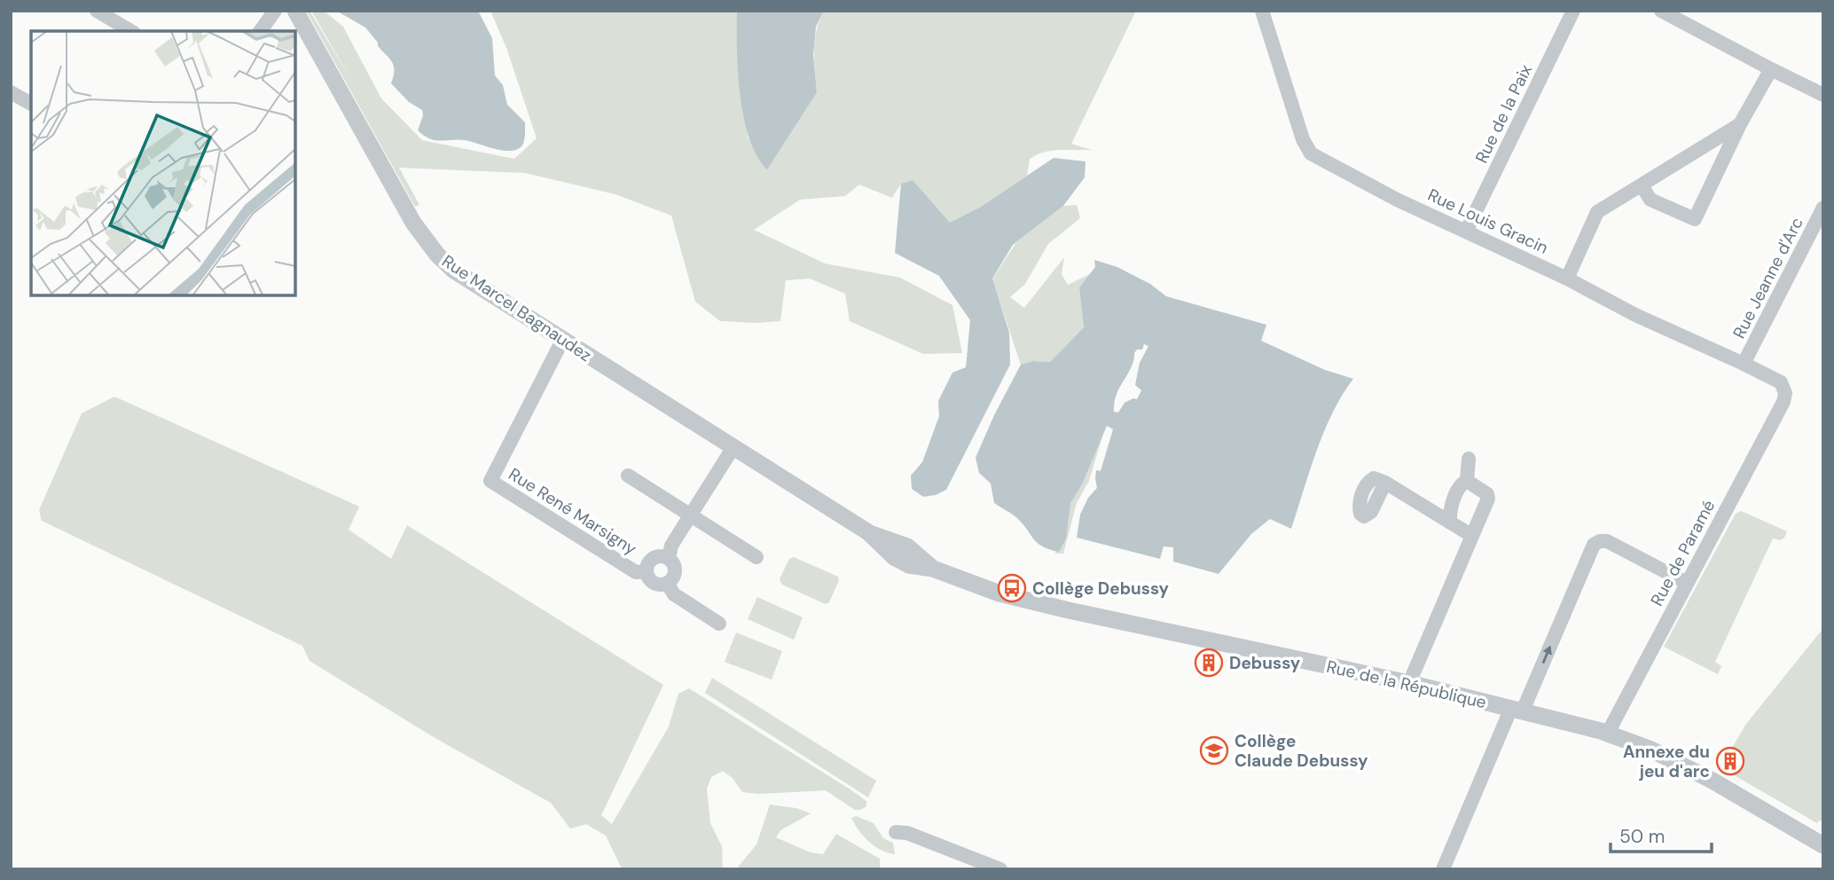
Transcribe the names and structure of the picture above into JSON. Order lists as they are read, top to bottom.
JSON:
{
  "streets": {
    "street": [
      "Rue de la Paix",
      "Rue Louis Gracin",
      "Rue Jeanne d'Arc",
      "Rue Marcel Bagnaudez",
      "Rue René Marsigny",
      "Rue de Paramé",
      "Rue de la République"
    ]
  },
  "crossings": [
    ["Rue de la Paix", "Rue Louis Gracin"],
    ["Rue Louis Gracin", "Rue Jeanne d'Arc"],
    ["Rue Louis Gracin", "Rue de Paramé"],
    ["Rue Marcel Bagnaudez", "Rue René Marsigny"],
    ["Rue Marcel Bagnaudez", "Rue de la République"],
    ["Rue de Paramé", "Rue de la République"]
  ],
  "places": {
    "bus stop": ["Collège Debussy"],
    "building": ["Debussy", "Annexe du jeu d'arc"],
    "school or university": ["Collège Claude Debussy"]
  },
  "scale_bar": "50 m"
}
